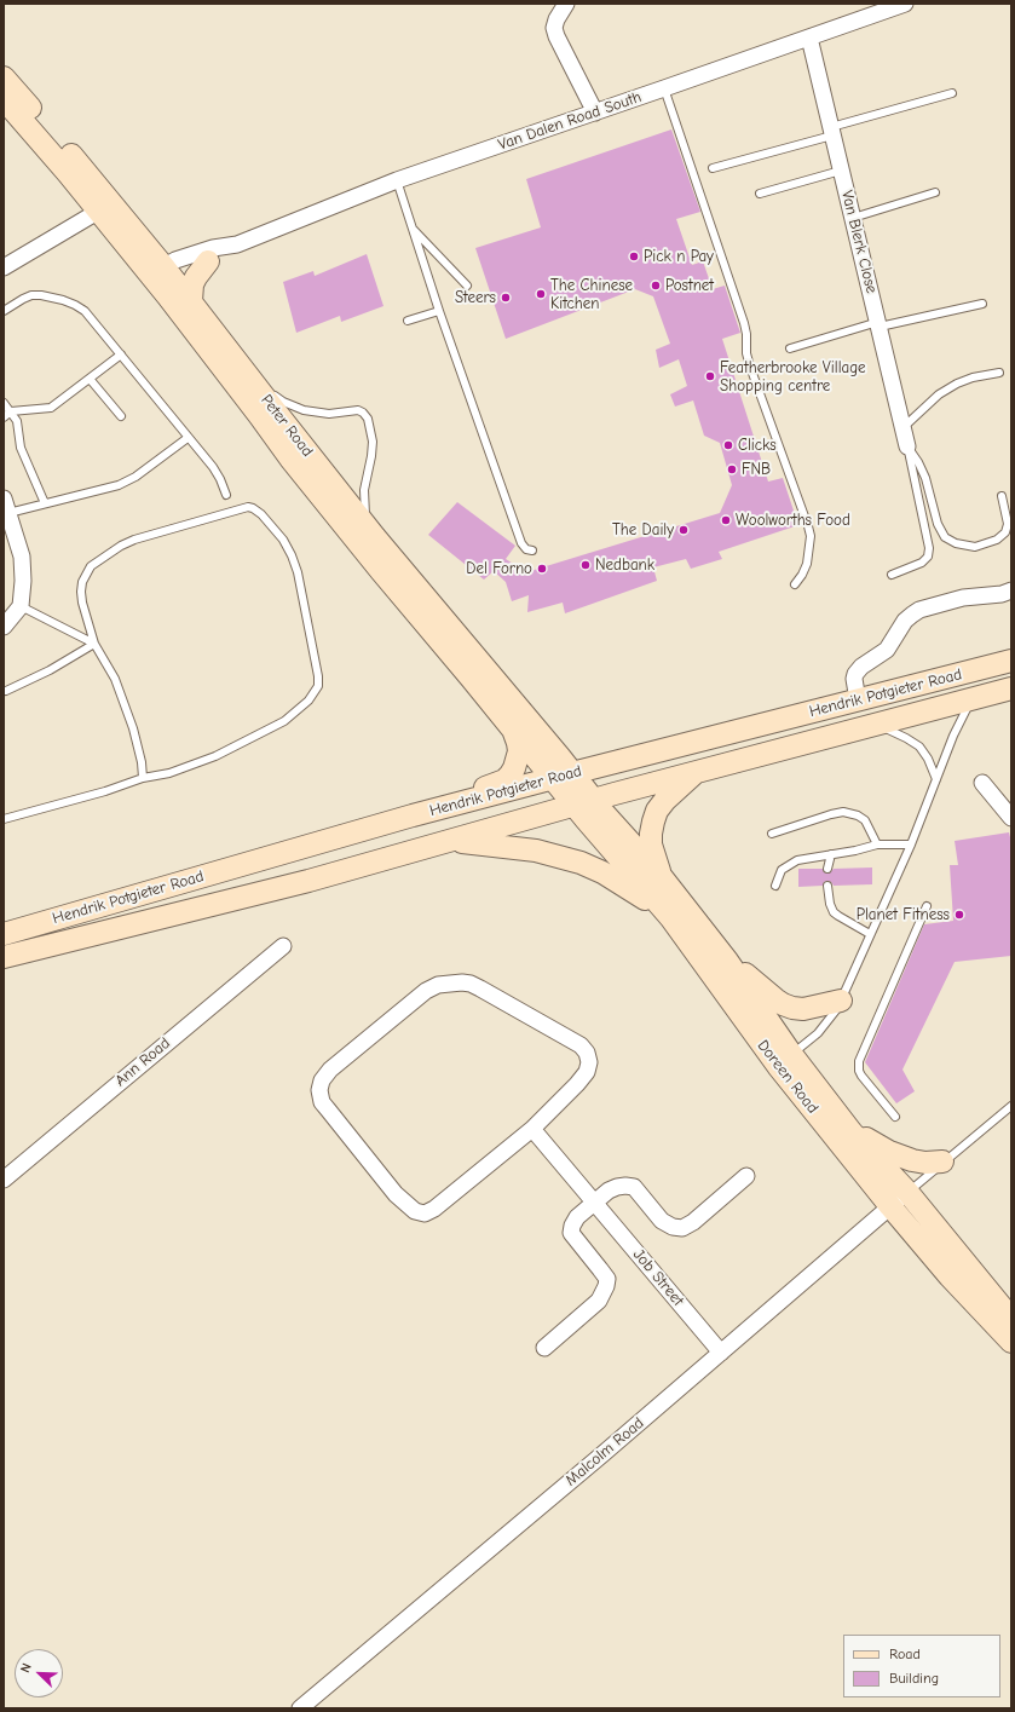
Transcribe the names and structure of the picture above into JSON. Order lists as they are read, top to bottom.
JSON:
{
  "streets": {
    "main road": ["Peter Road", "Hendrik Potgieter Road", "Doreen Road"],
    "street": [
      "Van Dalen Road South",
      "Van Blerk Close",
      "Ann Road",
      "Job Street",
      "Malcolm Road"
    ]
  },
  "crossings": [
    ["Van Dalen Road South", "Van Blerk Close"],
    ["Van Dalen Road South", "Peter Road"],
    ["Peter Road", "Hendrik Potgieter Road"],
    ["Hendrik Potgieter Road", "Doreen Road"],
    ["Doreen Road", "Malcolm Road"],
    ["Job Street", "Malcolm Road"]
  ],
  "places": [
    "Pick n Pay",
    "Postnet",
    "The Chinese Kitchen",
    "Steers",
    "Featherbrooke Village Shopping centre",
    "Clicks",
    "FNB",
    "Woolworths Food",
    "The Daily",
    "Nedbank",
    "Del Forno",
    "Planet Fitness"
  ],
  "legend": ["Road", "Building"],
  "north": "top left"
}
